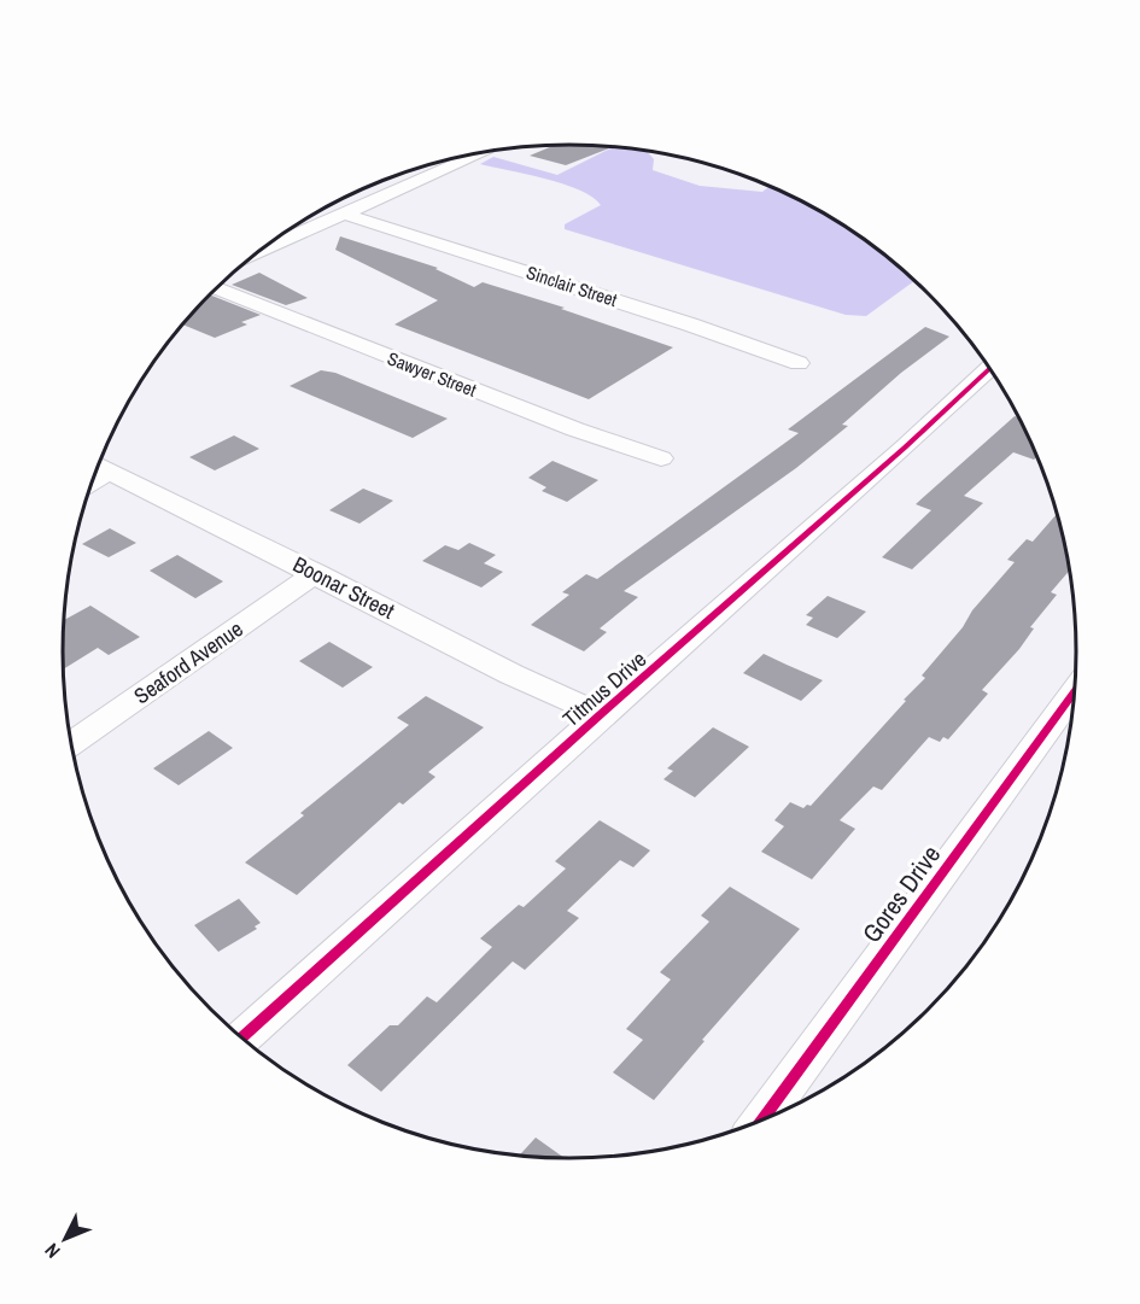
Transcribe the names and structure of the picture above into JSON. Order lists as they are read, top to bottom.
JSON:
{
  "streets": {
    "street": [
      "Sinclair Street",
      "Sawyer Street",
      "Boonar Street",
      "Seaford Avenue",
      "Titmus Drive",
      "Gores Drive"
    ]
  },
  "crossings": [
    ["Boonar Street", "Seaford Avenue"],
    ["Boonar Street", "Titmus Drive"]
  ],
  "north": "bottom left"
}
